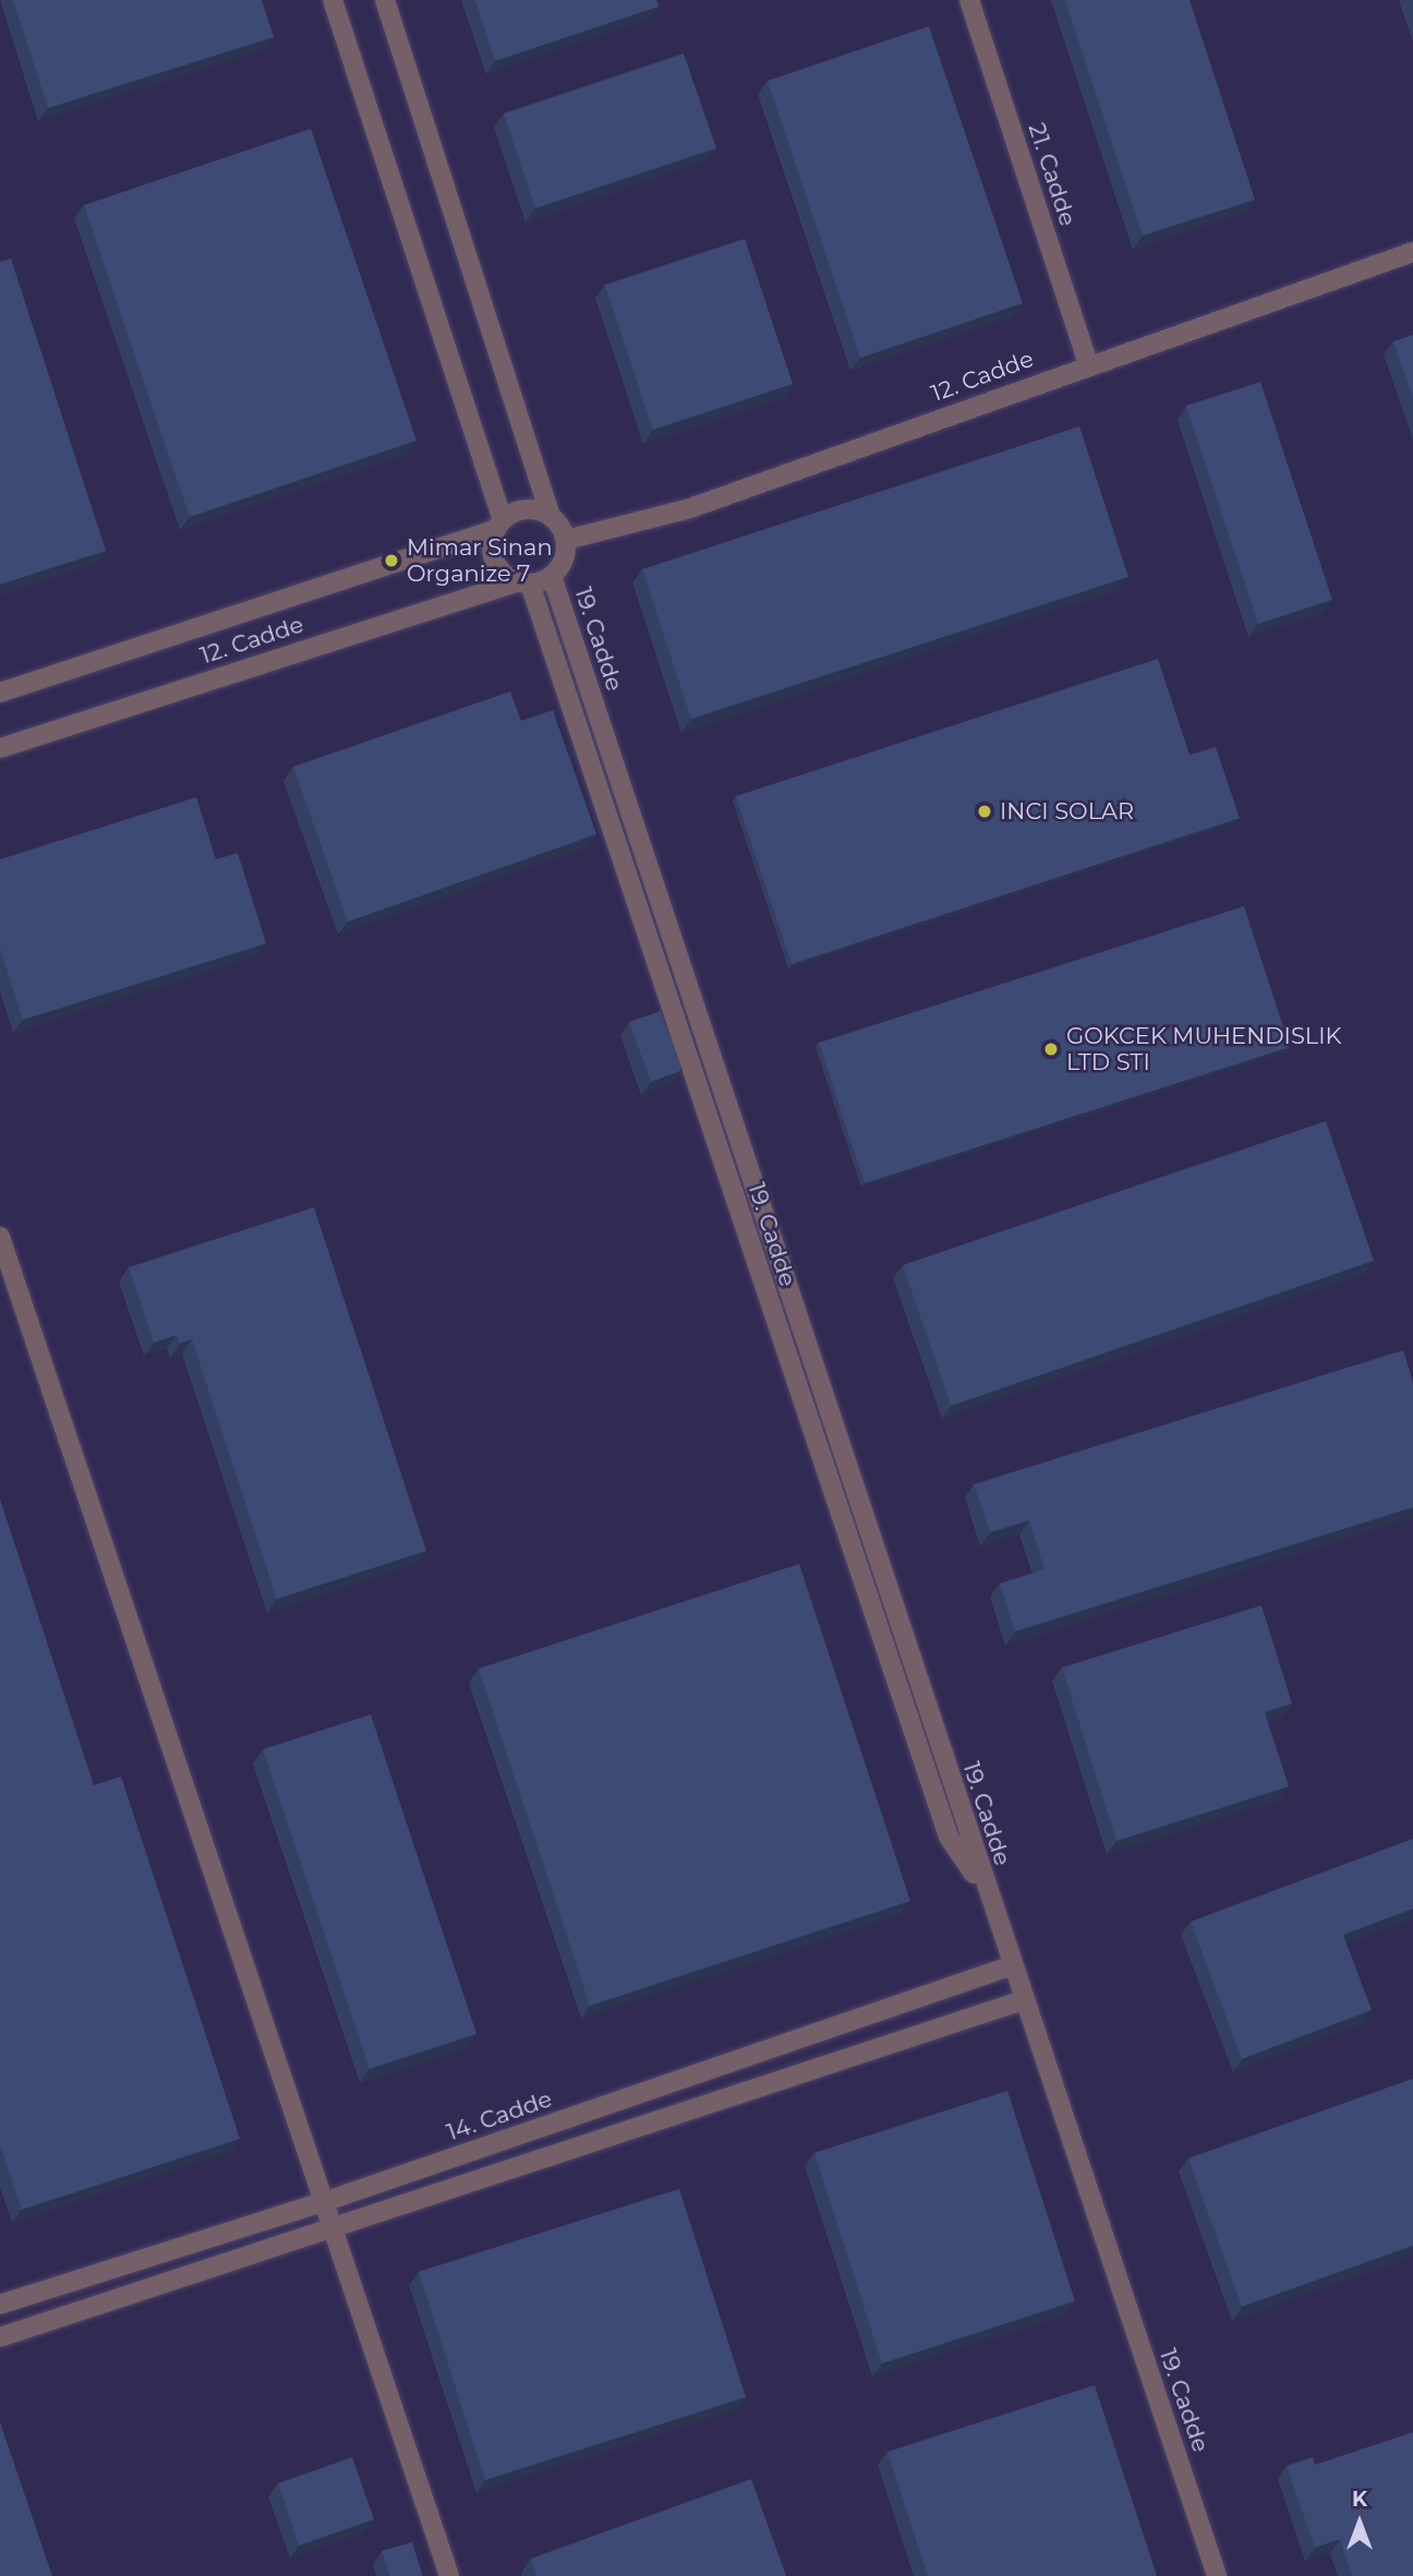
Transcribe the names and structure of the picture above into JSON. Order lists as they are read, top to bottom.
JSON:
{
  "streets": {
    "lane": [
      "21. Cadde",
      "12. Cadde",
      "19. Cadde",
      "14. Cadde"
    ]
  },
  "crossings": [
    ["21. Cadde", "12. Cadde"],
    ["12. Cadde", "19. Cadde"],
    ["19. Cadde", "14. Cadde"]
  ],
  "places": ["Mimar Sinan Organize 7", "INCI SOLAR", "GOKCEK MUHENDISLIK LTD STI"],
  "north": "top"
}
